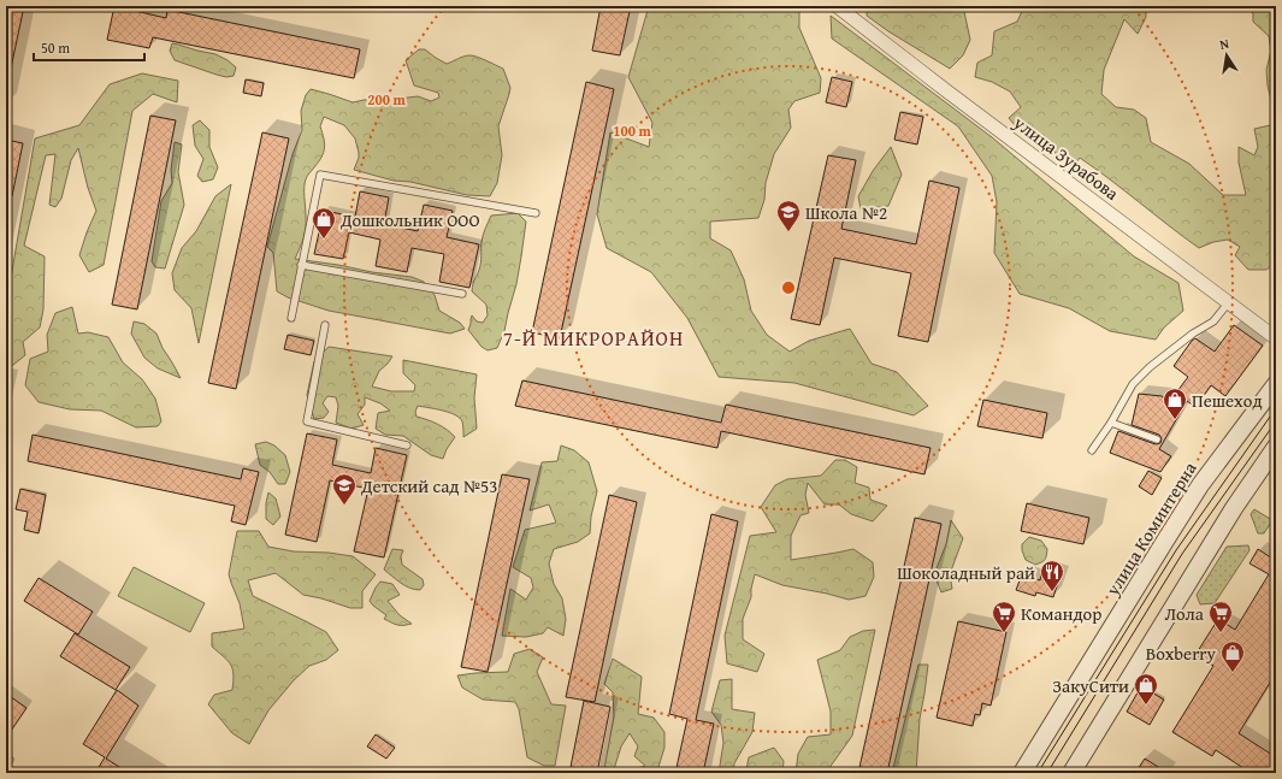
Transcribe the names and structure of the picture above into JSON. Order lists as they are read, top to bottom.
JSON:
{
  "streets": {
    "street": ["улица Зурабова", "улица Коминтерна"]
  },
  "districts": ["7-Й МИКРОРАЙОН"],
  "places": {
    "school or university": ["Школа №2", "Детский сад №53"],
    "shop": [
      "Дошкольник ООО",
      "Пешеход",
      "Boxberry",
      "ЗакуСити"
    ],
    "restaurant": ["Шоколадный рай"],
    "supermarket": ["Командор", "Лола"]
  },
  "scale_bar": "50 m",
  "north": "top",
  "rings": ["200 m", "100 m"]
}
